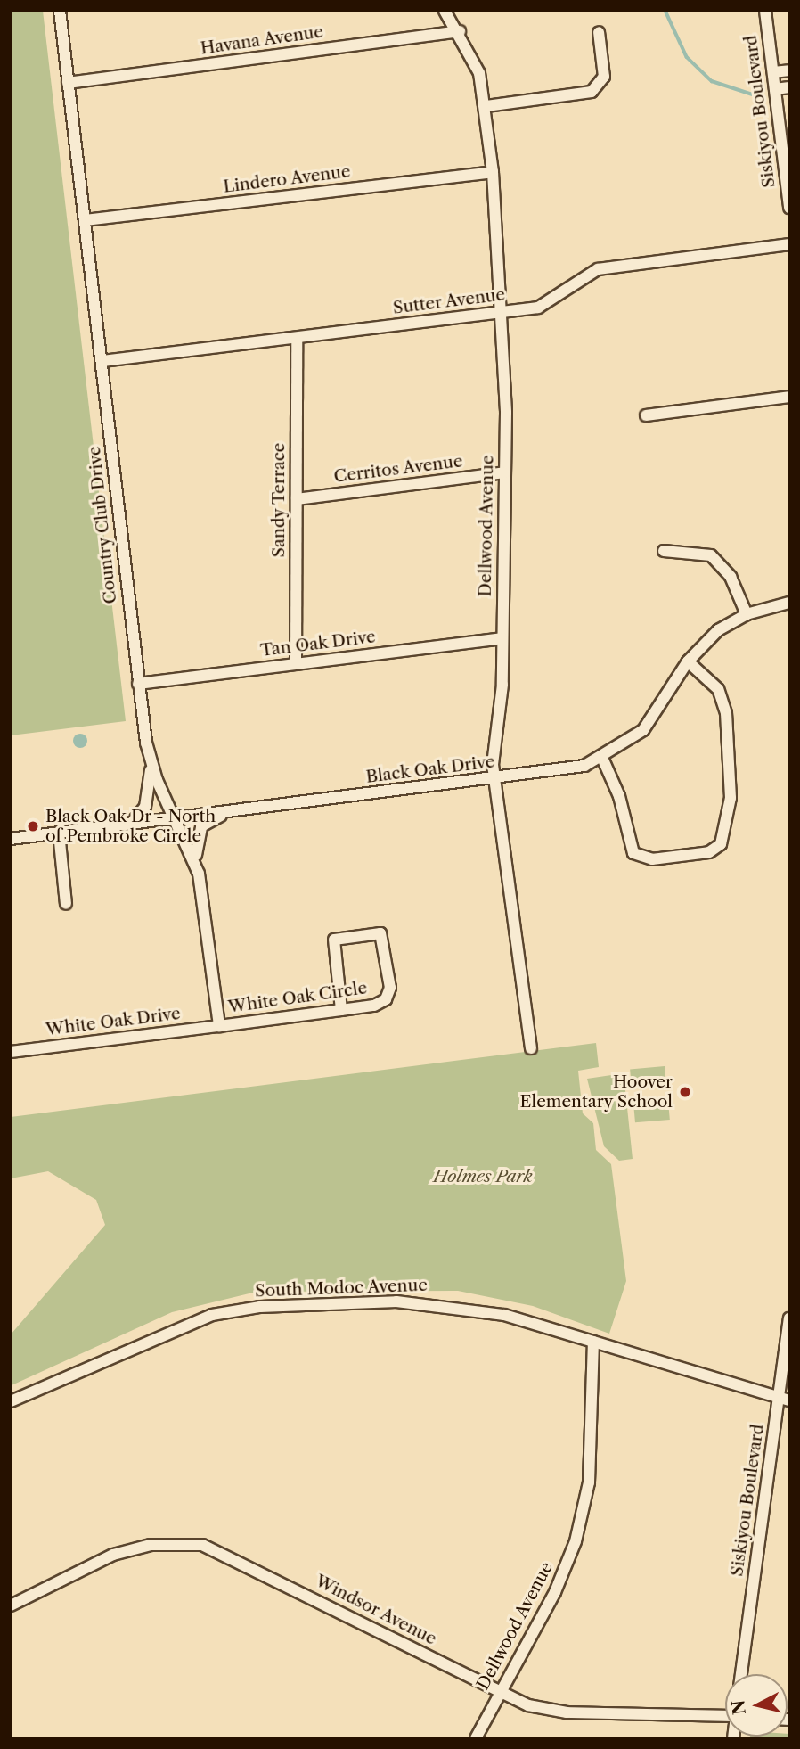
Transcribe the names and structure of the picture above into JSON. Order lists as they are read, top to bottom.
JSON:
{
  "streets": {
    "street": [
      "Havana Avenue",
      "Siskiyou Boulevard",
      "Lindero Avenue",
      "Sutter Avenue",
      "Cerritos Avenue",
      "Sandy Terrace",
      "Country Club Drive",
      "Dellwood Avenue",
      "Tan Oak Drive",
      "Black Oak Drive",
      "White Oak Circle",
      "White Oak Drive",
      "South Modoc Avenue",
      "Windsor Avenue"
    ]
  },
  "crossings": [
    ["Havana Avenue", "Country Club Drive"],
    ["Havana Avenue", "Dellwood Avenue"],
    ["Siskiyou Boulevard", "South Modoc Avenue"],
    ["Lindero Avenue", "Country Club Drive"],
    ["Lindero Avenue", "Dellwood Avenue"],
    ["Sutter Avenue", "Sandy Terrace"],
    ["Sutter Avenue", "Country Club Drive"],
    ["Sutter Avenue", "Dellwood Avenue"],
    ["Cerritos Avenue", "Sandy Terrace"],
    ["Cerritos Avenue", "Dellwood Avenue"],
    ["Sandy Terrace", "Tan Oak Drive"],
    ["Country Club Drive", "Tan Oak Drive"],
    ["Country Club Drive", "Black Oak Drive"],
    ["Country Club Drive", "White Oak Circle"],
    ["Country Club Drive", "White Oak Drive"],
    ["Dellwood Avenue", "Tan Oak Drive"],
    ["Dellwood Avenue", "Black Oak Drive"],
    ["Dellwood Avenue", "South Modoc Avenue"],
    ["Dellwood Avenue", "Windsor Avenue"],
    ["White Oak Circle", "White Oak Drive"]
  ],
  "parks": ["Holmes Park"],
  "places": ["Black Oak Dr - North of Pembroke Circle", "Hoover Elementary School"],
  "north": "left"
}
